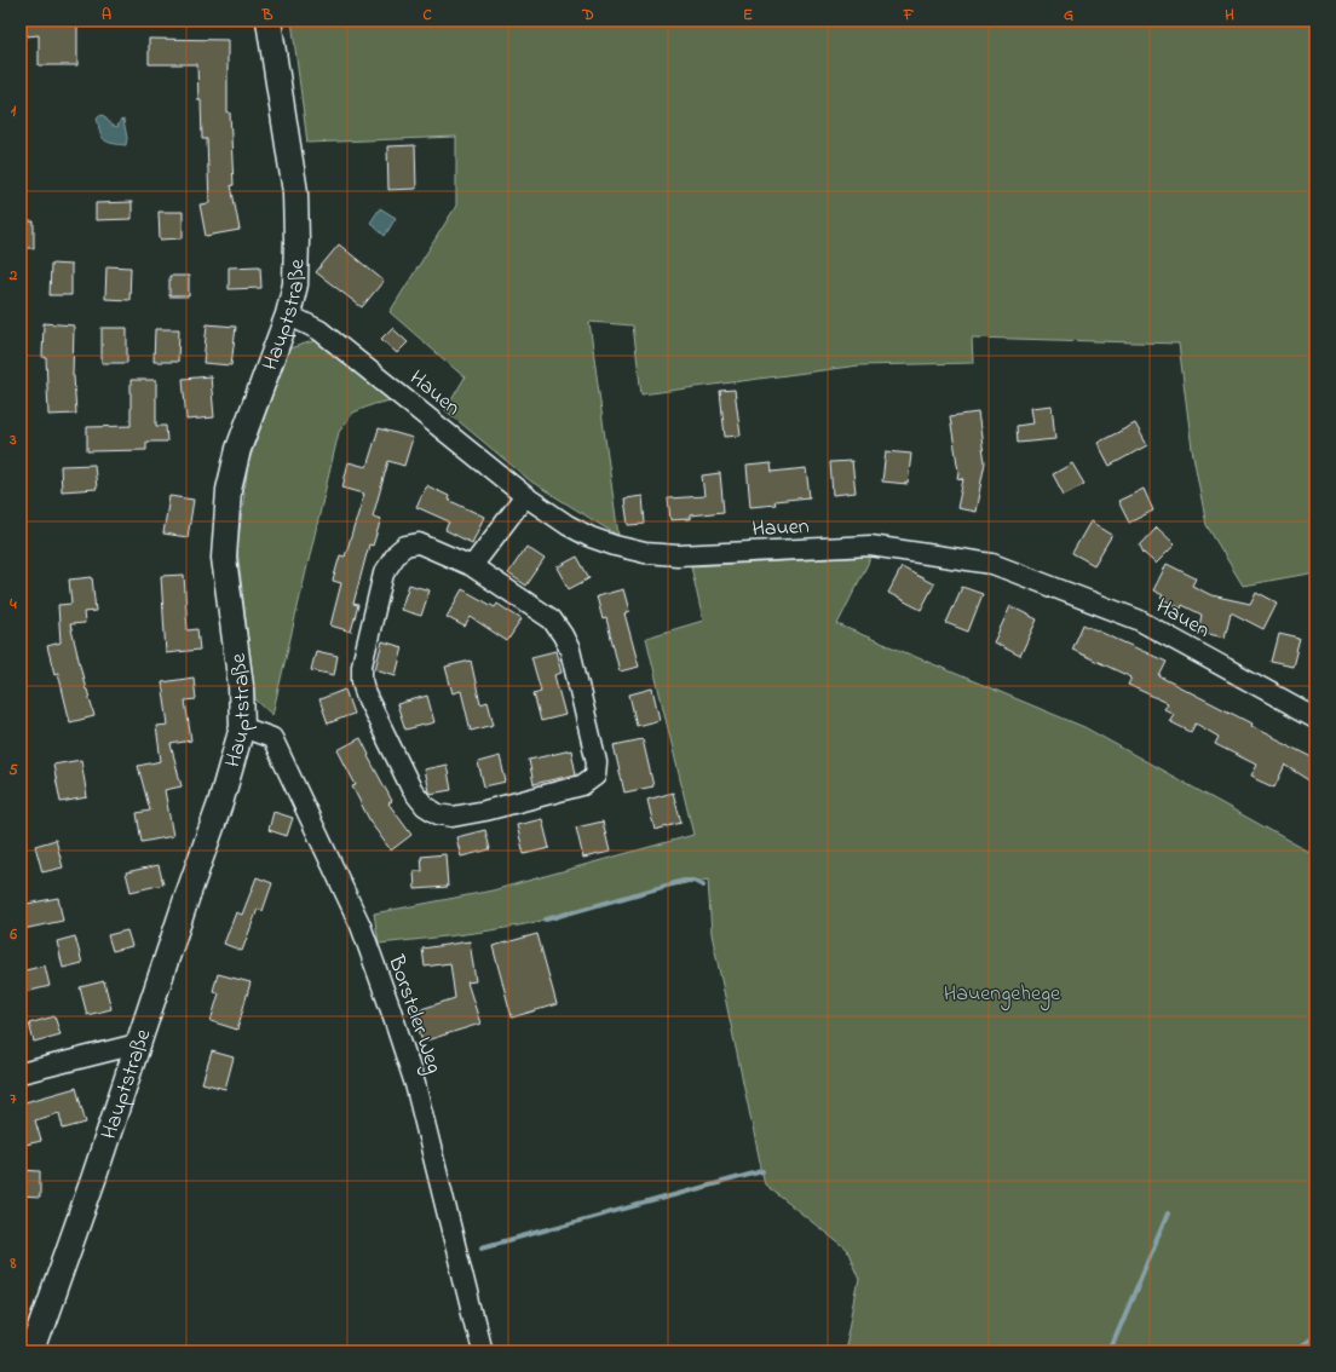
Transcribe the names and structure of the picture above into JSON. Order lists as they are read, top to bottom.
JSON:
{
  "streets": {
    "main road": ["Hauptstraße"],
    "street": ["Hauen", "Borsteler Weg"]
  },
  "crossings": [
    ["Hauptstraße", "Hauen"],
    ["Hauptstraße", "Borsteler Weg"]
  ],
  "parks": ["Hauengehege"],
  "grid": {
    "columns": [
      "A",
      "B",
      "C",
      "D",
      "E",
      "F",
      "G",
      "H"
    ],
    "rows": [
      "1",
      "2",
      "3",
      "4",
      "5",
      "6",
      "7",
      "8"
    ]
  }
}
